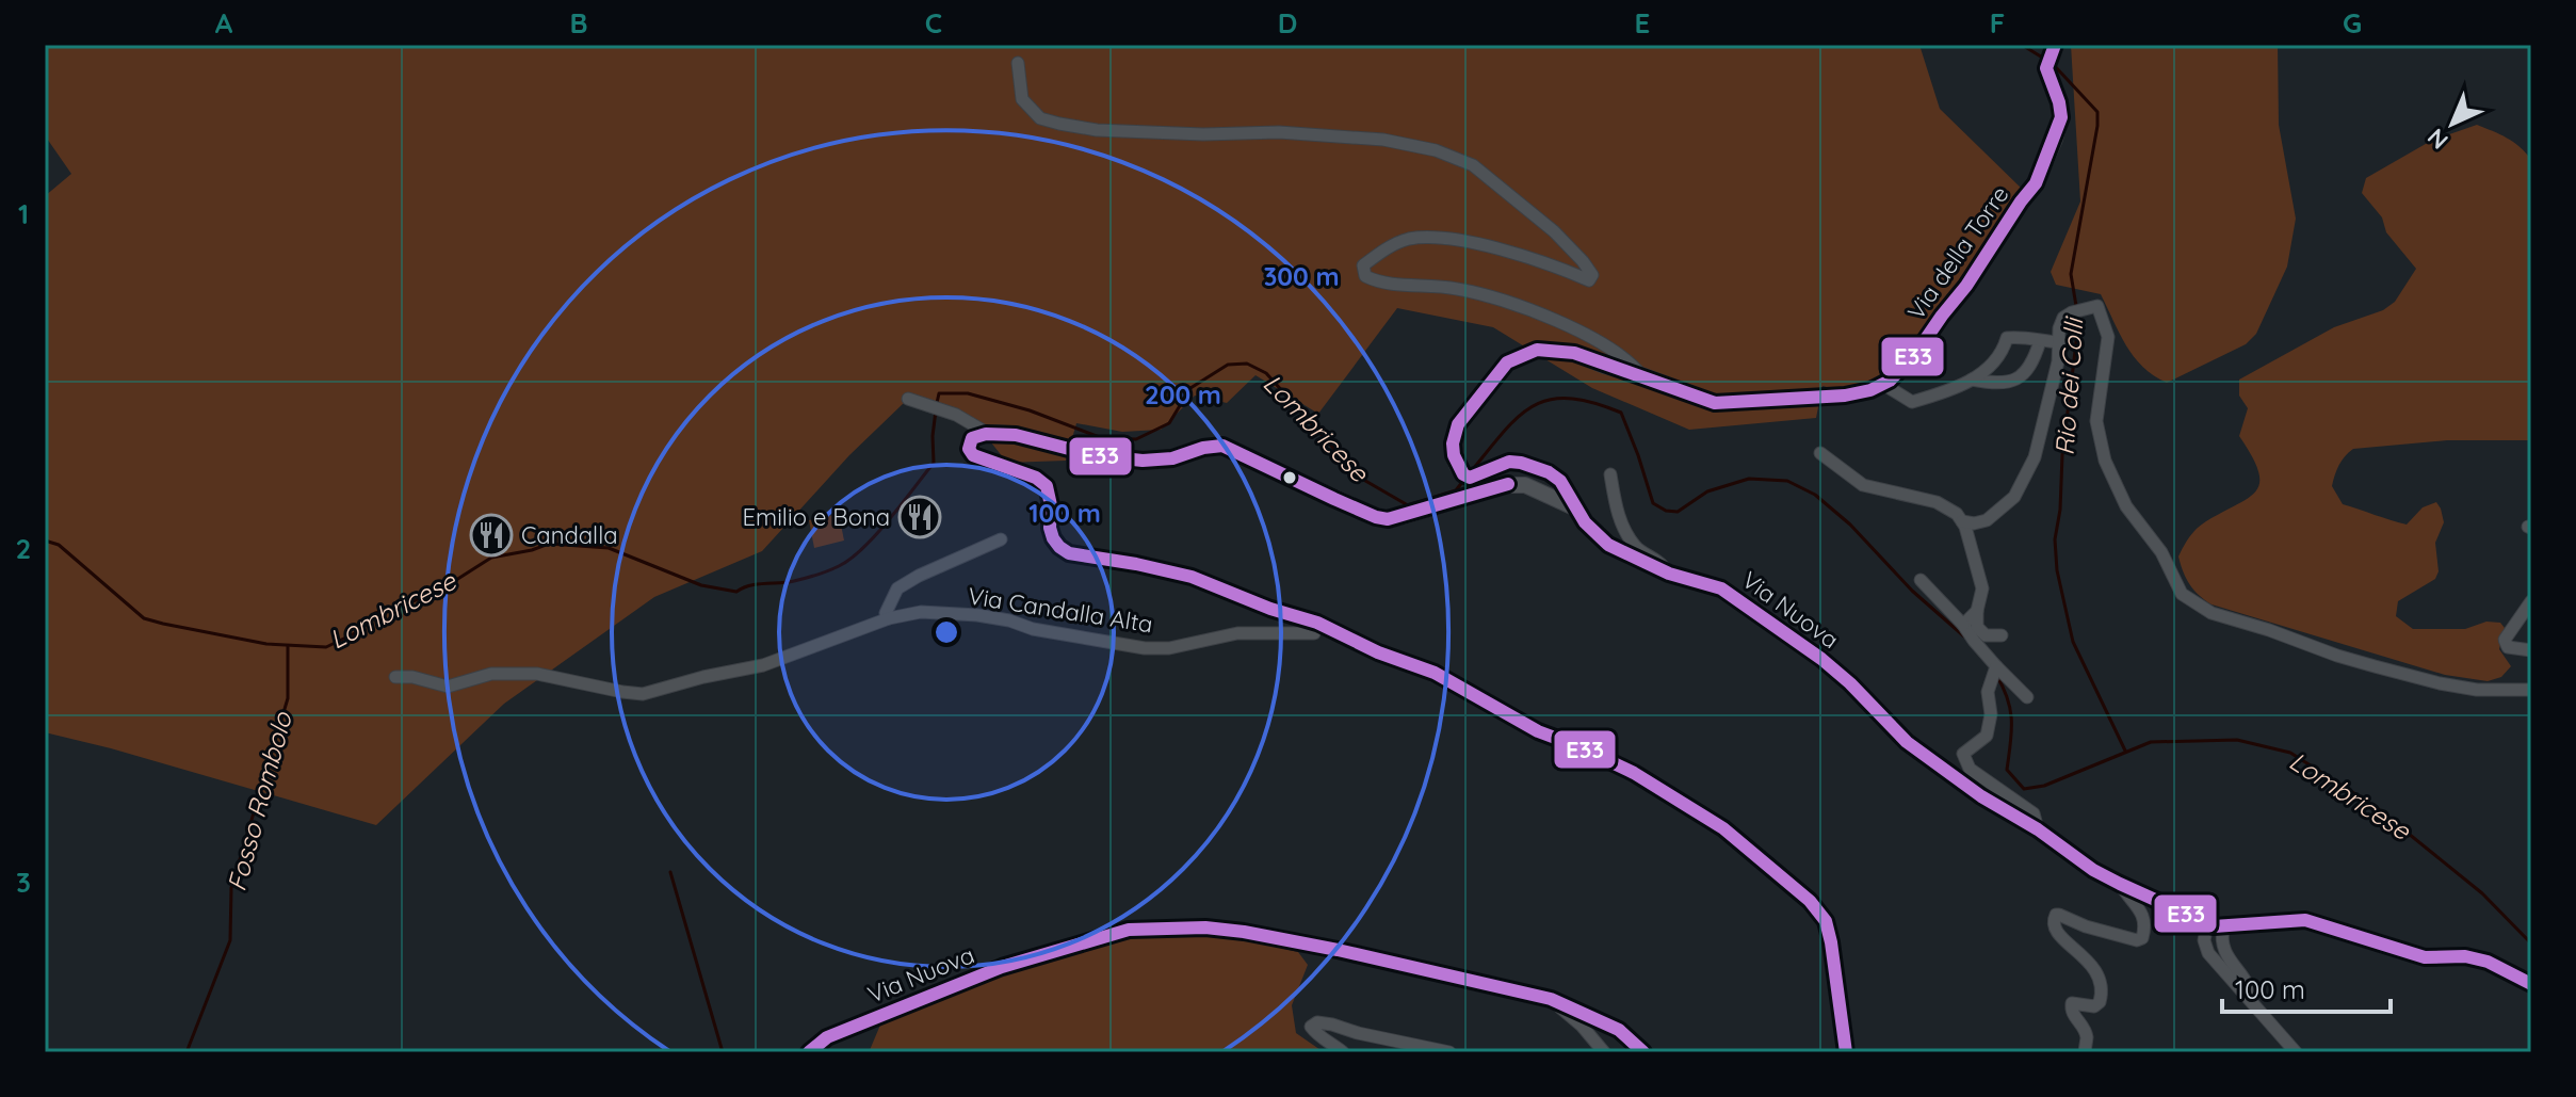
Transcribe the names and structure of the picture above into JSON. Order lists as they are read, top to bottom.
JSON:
{
  "streets": {
    "street": ["Via della Torre", "Via Candalla Alta", "Via Nuova"]
  },
  "water": ["Rio dei Colli", "Lombricese", "Fosso Rombolo"],
  "places": {
    "restaurant": ["Emilio e Bona", "Candalla"]
  },
  "lines": ["transit line E33"],
  "scale_bar": "100 m",
  "north": "bottom left",
  "grid": {
    "columns": [
      "A",
      "B",
      "C",
      "D",
      "E",
      "F",
      "G"
    ],
    "rows": ["1", "2", "3"]
  },
  "rings": ["300 m", "200 m", "100 m"]
}
